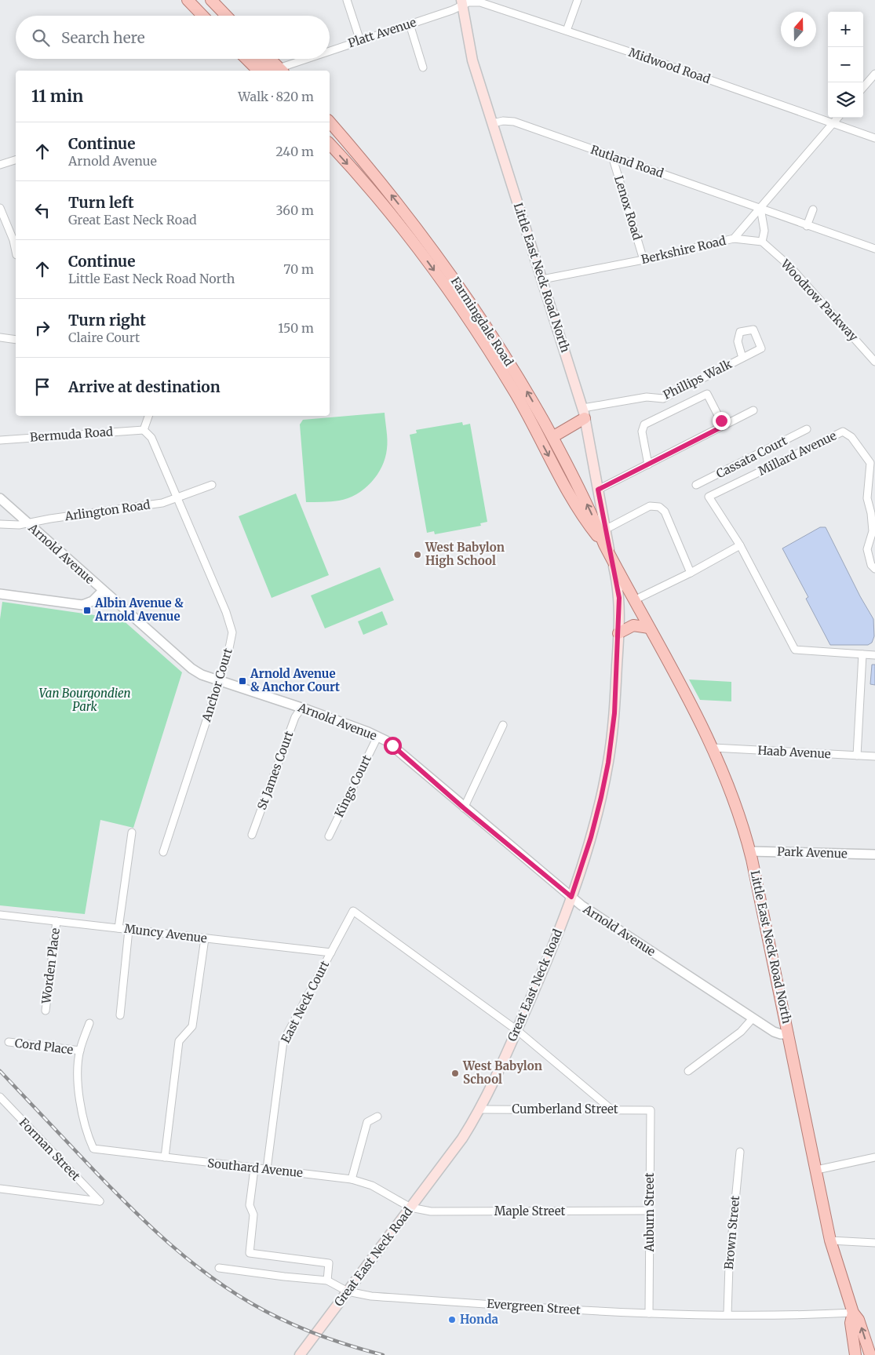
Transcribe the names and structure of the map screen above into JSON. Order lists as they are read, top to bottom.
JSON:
{
  "streets": {
    "main road": ["Little East Neck Road North", "Farmingdale Road", "Great East Neck Road"],
    "street": [
      "Platt Avenue",
      "Midwood Road",
      "Rutland Road",
      "Lenox Road",
      "Berkshire Road",
      "Woodrow Parkway",
      "Phillips Walk",
      "Bermuda Road",
      "Millard Avenue",
      "Cassata Court",
      "Arlington Road",
      "Arnold Avenue",
      "Anchor Court",
      "Haab Avenue",
      "St James Court",
      "Kings Court",
      "Park Avenue",
      "Muncy Avenue",
      "Worden Place",
      "East Neck Court",
      "Cord Place",
      "Cumberland Street",
      "Forman Street",
      "Southard Avenue",
      "Maple Street",
      "Auburn Street",
      "Brown Street",
      "Evergreen Street"
    ]
  },
  "crossings": [
    ["Platt Avenue", "Midwood Road"],
    ["Platt Avenue", "Little East Neck Road North"],
    ["Midwood Road", "Berkshire Road"],
    ["Midwood Road", "Little East Neck Road North"],
    ["Rutland Road", "Lenox Road"],
    ["Rutland Road", "Berkshire Road"],
    ["Rutland Road", "Little East Neck Road North"],
    ["Lenox Road", "Berkshire Road"],
    ["Berkshire Road", "Little East Neck Road North"],
    ["Little East Neck Road North", "Farmingdale Road"],
    ["Little East Neck Road North", "Phillips Walk"],
    ["Little East Neck Road North", "Arnold Avenue"],
    ["Little East Neck Road North", "Haab Avenue"],
    ["Little East Neck Road North", "Park Avenue"],
    ["Little East Neck Road North", "Great East Neck Road"],
    ["Little East Neck Road North", "Evergreen Street"],
    ["Farmingdale Road", "Great East Neck Road"],
    ["Bermuda Road", "Anchor Court"],
    ["Arlington Road", "Arnold Avenue"],
    ["Arlington Road", "Anchor Court"],
    ["Arnold Avenue", "Anchor Court"],
    ["Arnold Avenue", "St James Court"],
    ["Arnold Avenue", "Kings Court"],
    ["Arnold Avenue", "Great East Neck Road"],
    ["Muncy Avenue", "Worden Place"],
    ["Muncy Avenue", "East Neck Court"],
    ["Great East Neck Road", "East Neck Court"],
    ["Great East Neck Road", "Cumberland Street"],
    ["Great East Neck Road", "Southard Avenue"],
    ["Great East Neck Road", "Maple Street"],
    ["Great East Neck Road", "Evergreen Street"],
    ["East Neck Court", "Southard Avenue"],
    ["Cord Place", "Southard Avenue"],
    ["Cumberland Street", "Auburn Street"],
    ["Southard Avenue", "Maple Street"],
    ["Maple Street", "Auburn Street"],
    ["Auburn Street", "Evergreen Street"],
    ["Brown Street", "Evergreen Street"]
  ],
  "parks": ["Van Bourgondien Park"],
  "places": {
    "other": ["West Babylon High School", "West Babylon School", "Honda"],
    "transit": ["Albin Avenue & Arnold Avenue", "Arnold Avenue & Anchor Court"]
  },
  "north": "top",
  "page": {
    "map_buttons": ["+", "−"],
    "search": "Search here",
    "heading": ["11 min", "Walk · 820 m"],
    "list": [
      ["Continue", "Arnold Avenue", "240 m"],
      ["Turn left", "Great East Neck Road", "360 m"],
      ["Continue", "Little East Neck Road North", "70 m"],
      ["Turn right", "Claire Court", "150 m"],
      "Arrive at destination"
    ]
  }
}
